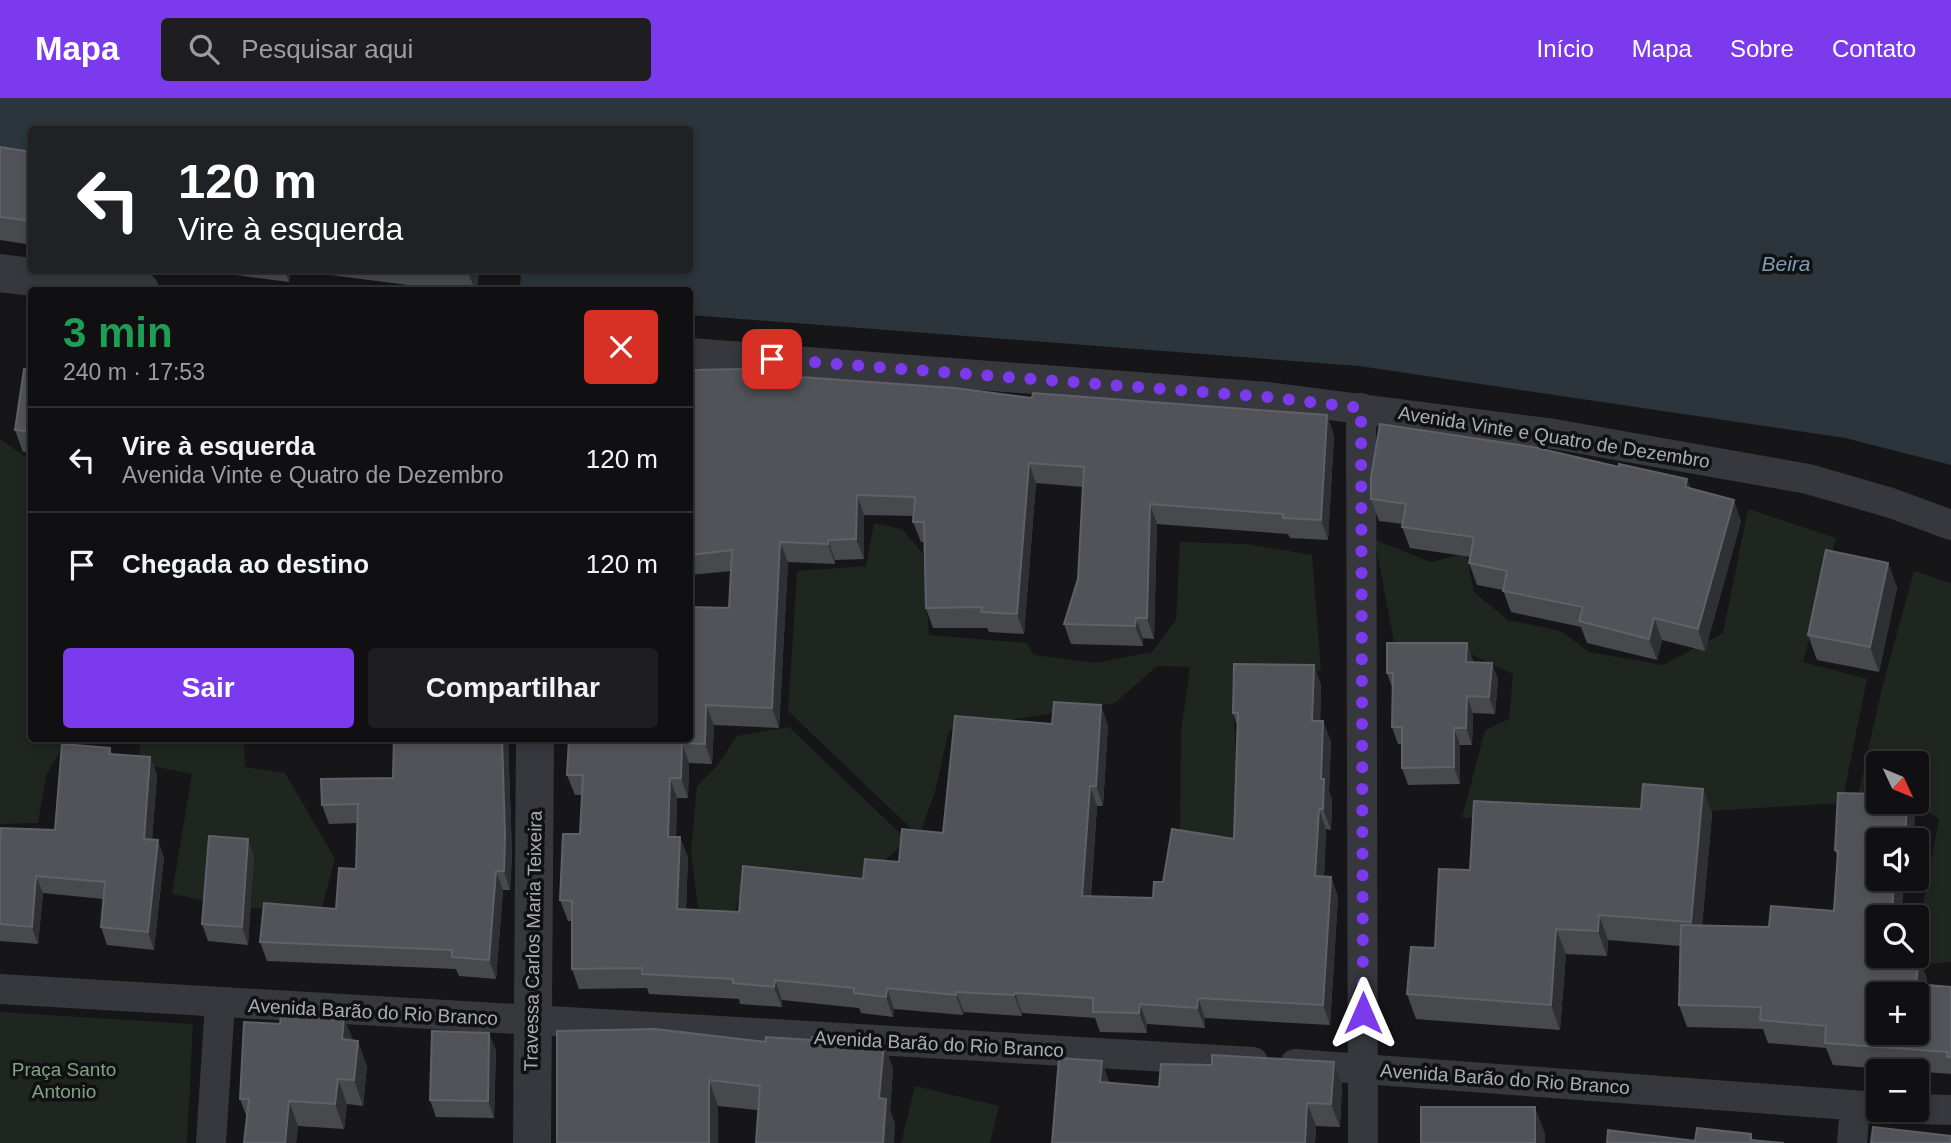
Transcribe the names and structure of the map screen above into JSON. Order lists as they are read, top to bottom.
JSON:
{
  "streets": {
    "street": ["Avenida Vinte e Quatro de Dezembro", "Travessa Carlos Maria Teixeira", "Avenida Barão do Rio Branco"]
  },
  "crossings": [
    ["Travessa Carlos Maria Teixeira", "Avenida Barão do Rio Branco"]
  ],
  "water": ["Beira"],
  "parks": ["Praça Santo Antonio"],
  "north": "bottom right",
  "page": {
    "header": "Mapa",
    "search": "Pesquisar aqui",
    "nav": [
      "Início",
      "Mapa",
      "Sobre",
      "Contato"
    ],
    "turn": ["120 m", "Vire à esquerda"],
    "heading": ["3 min", "240 m · 17:53"],
    "list": [
      {
        "name": "Vire à esquerda",
        "note": "Avenida Vinte e Quatro de Dezembro",
        "value": "120 m"
      },
      {
        "name": "Chegada ao destino",
        "value": "120 m"
      }
    ],
    "buttons": ["Sair", "Compartilhar"],
    "map_buttons": ["+", "−"]
  }
}
